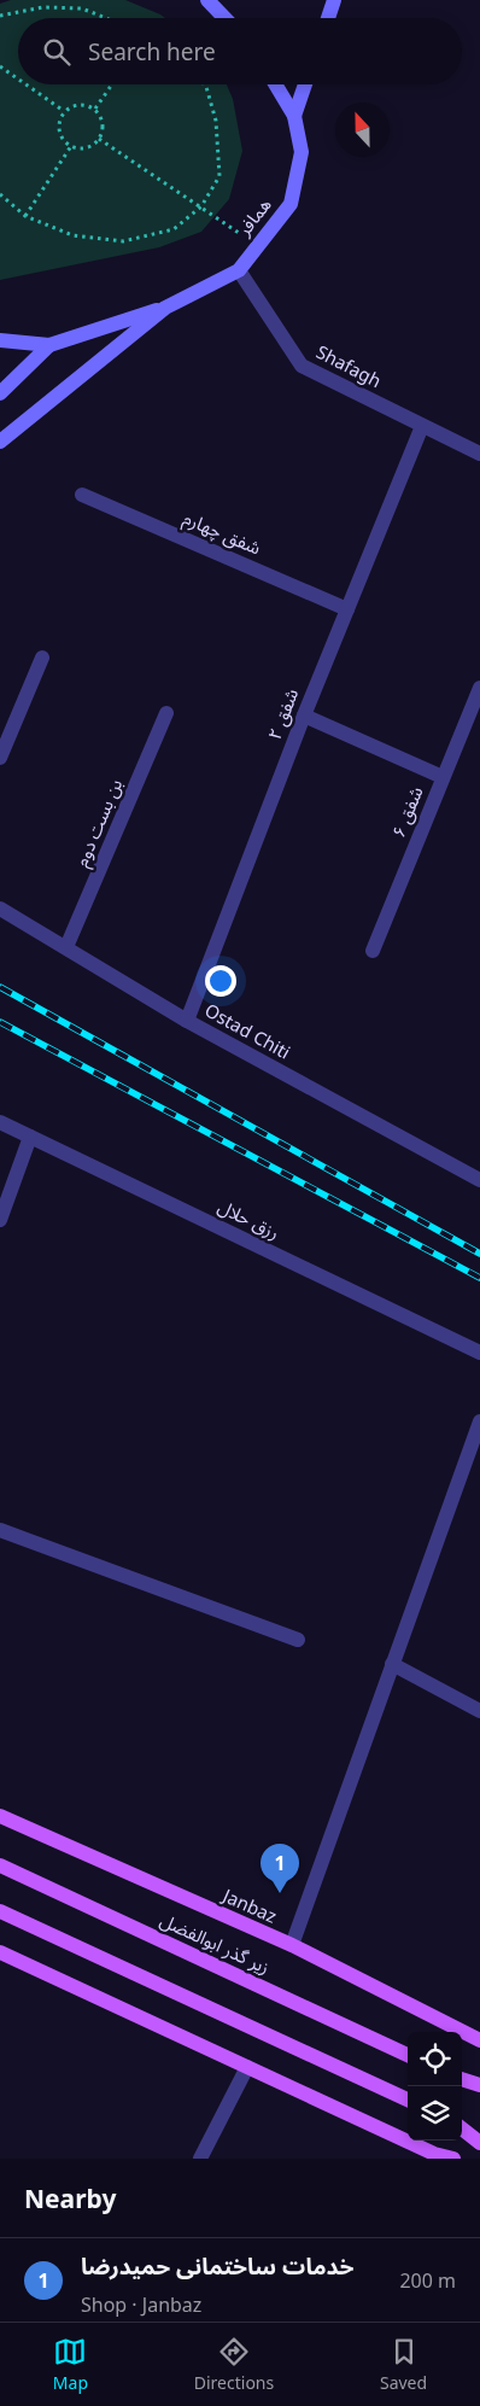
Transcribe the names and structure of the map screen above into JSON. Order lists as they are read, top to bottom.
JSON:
{
  "streets": {
    "main road": ["همافر", "Janbaz", "زیر گذر ابوالفضل"],
    "street": [
      "Shafagh",
      "شفق چهارم",
      "شفق ۲",
      "شفق ۶",
      "بن بست دوم",
      "Ostad Chiti",
      "رزق حلال"
    ]
  },
  "crossings": [
    ["همافر", "Shafagh"],
    ["Shafagh", "شفق ۲"],
    ["شفق چهارم", "شفق ۲"],
    ["شفق ۲", "Ostad Chiti"],
    ["بن بست دوم", "Ostad Chiti"]
  ],
  "north": "top",
  "page": {
    "search": "Search here",
    "pins": "1",
    "heading": "Nearby",
    "list": [
      {
        "mark": "1",
        "name": "خدمات ساختمانی حمیدرضا",
        "note": "Shop · Janbaz",
        "value": "200 m"
      }
    ],
    "nav": ["Map", "Directions", "Saved"]
  }
}
